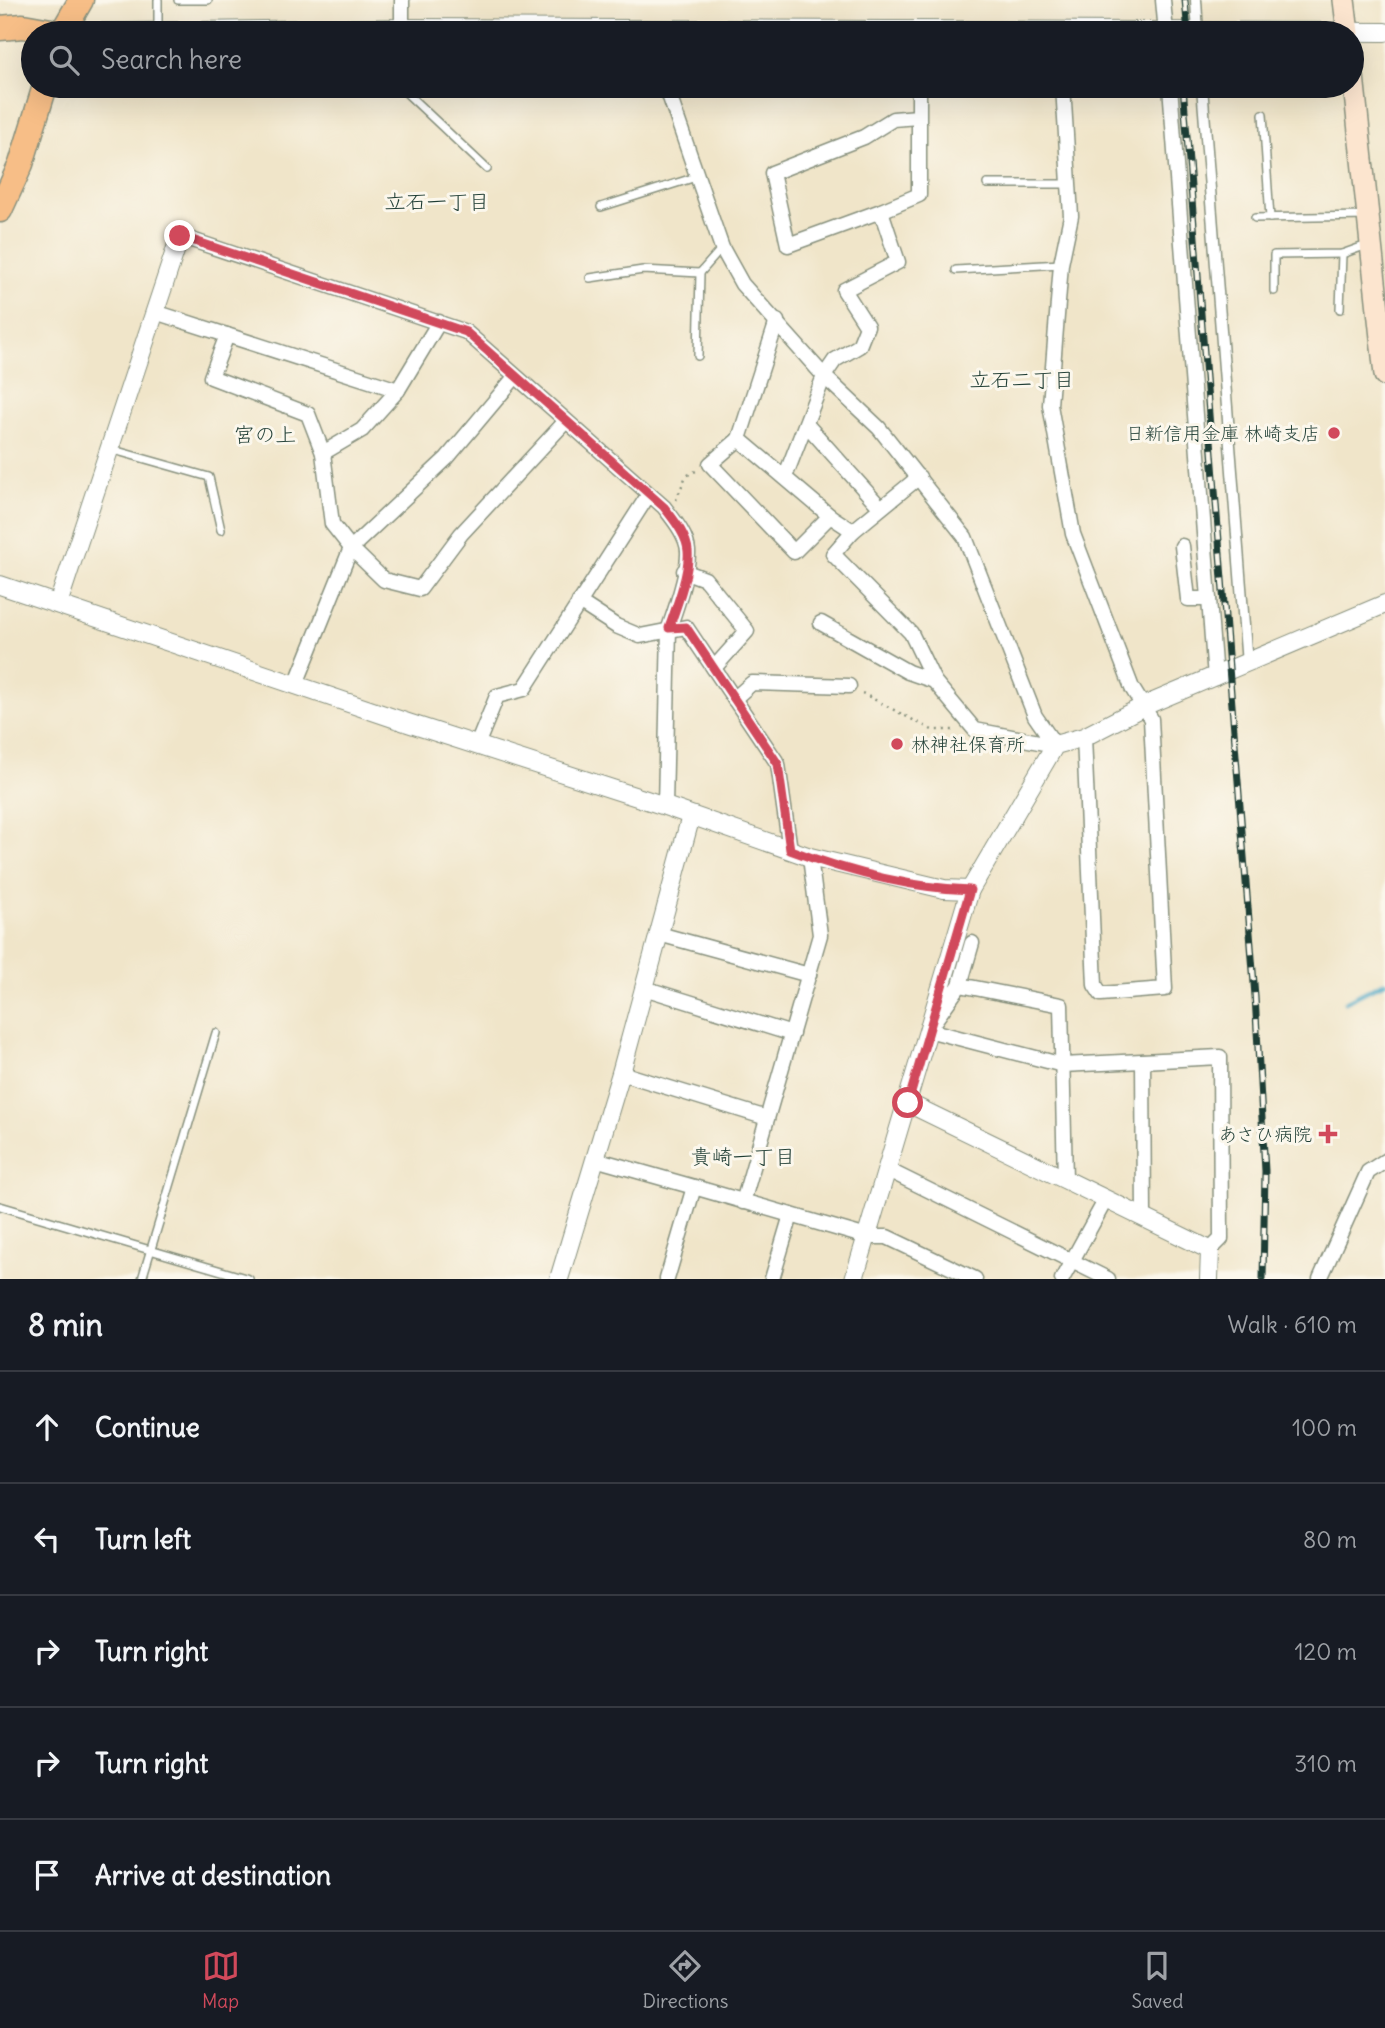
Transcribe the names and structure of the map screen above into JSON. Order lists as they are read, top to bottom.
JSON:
{
  "districts": [
    "立石一丁目",
    "立石二丁目",
    "宮の上",
    "貴崎一丁目"
  ],
  "places": {
    "other": ["日新信用金庫 林崎支店", "林神社保育所"],
    "health": ["あさひ病院"]
  },
  "page": {
    "search": "Search here",
    "heading": ["8 min", "Walk · 610 m"],
    "list": [
      ["Continue", "100 m"],
      ["Turn left", "80 m"],
      ["Turn right", "120 m"],
      ["Turn right", "310 m"],
      "Arrive at destination"
    ],
    "nav": ["Map", "Directions", "Saved"]
  }
}
